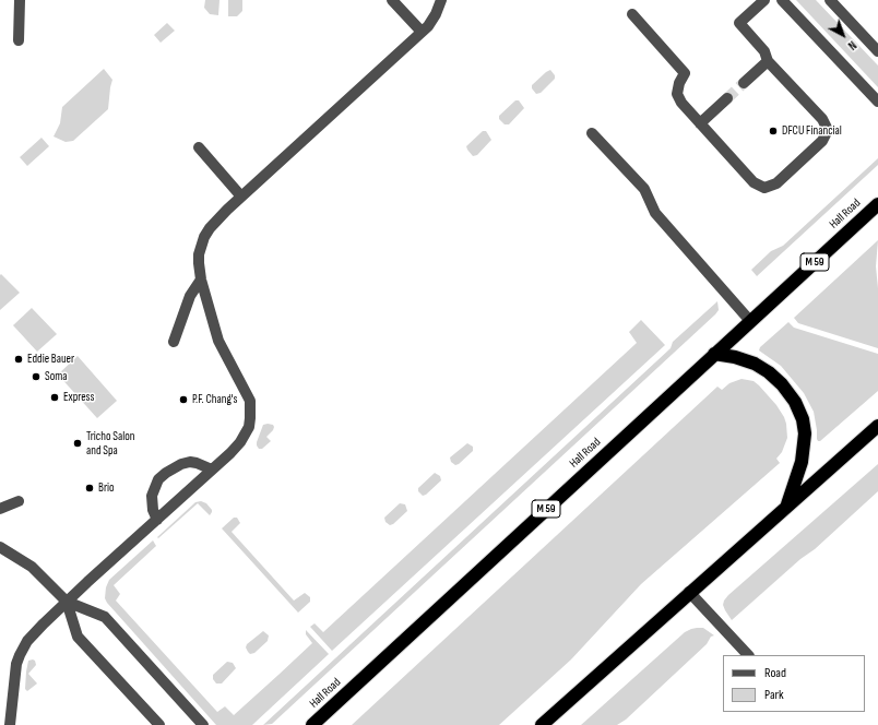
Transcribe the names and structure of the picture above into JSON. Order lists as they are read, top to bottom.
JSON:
{
  "streets": {
    "highway": ["Hall Road", "M 59"]
  },
  "places": [
    "DFCU Financial",
    "Eddie Bauer",
    "Soma",
    "Express",
    "P.F. Chang's",
    "Tricho Salon and Spa",
    "Brio"
  ],
  "legend": ["Road", "Park"],
  "north": "bottom right"
}
